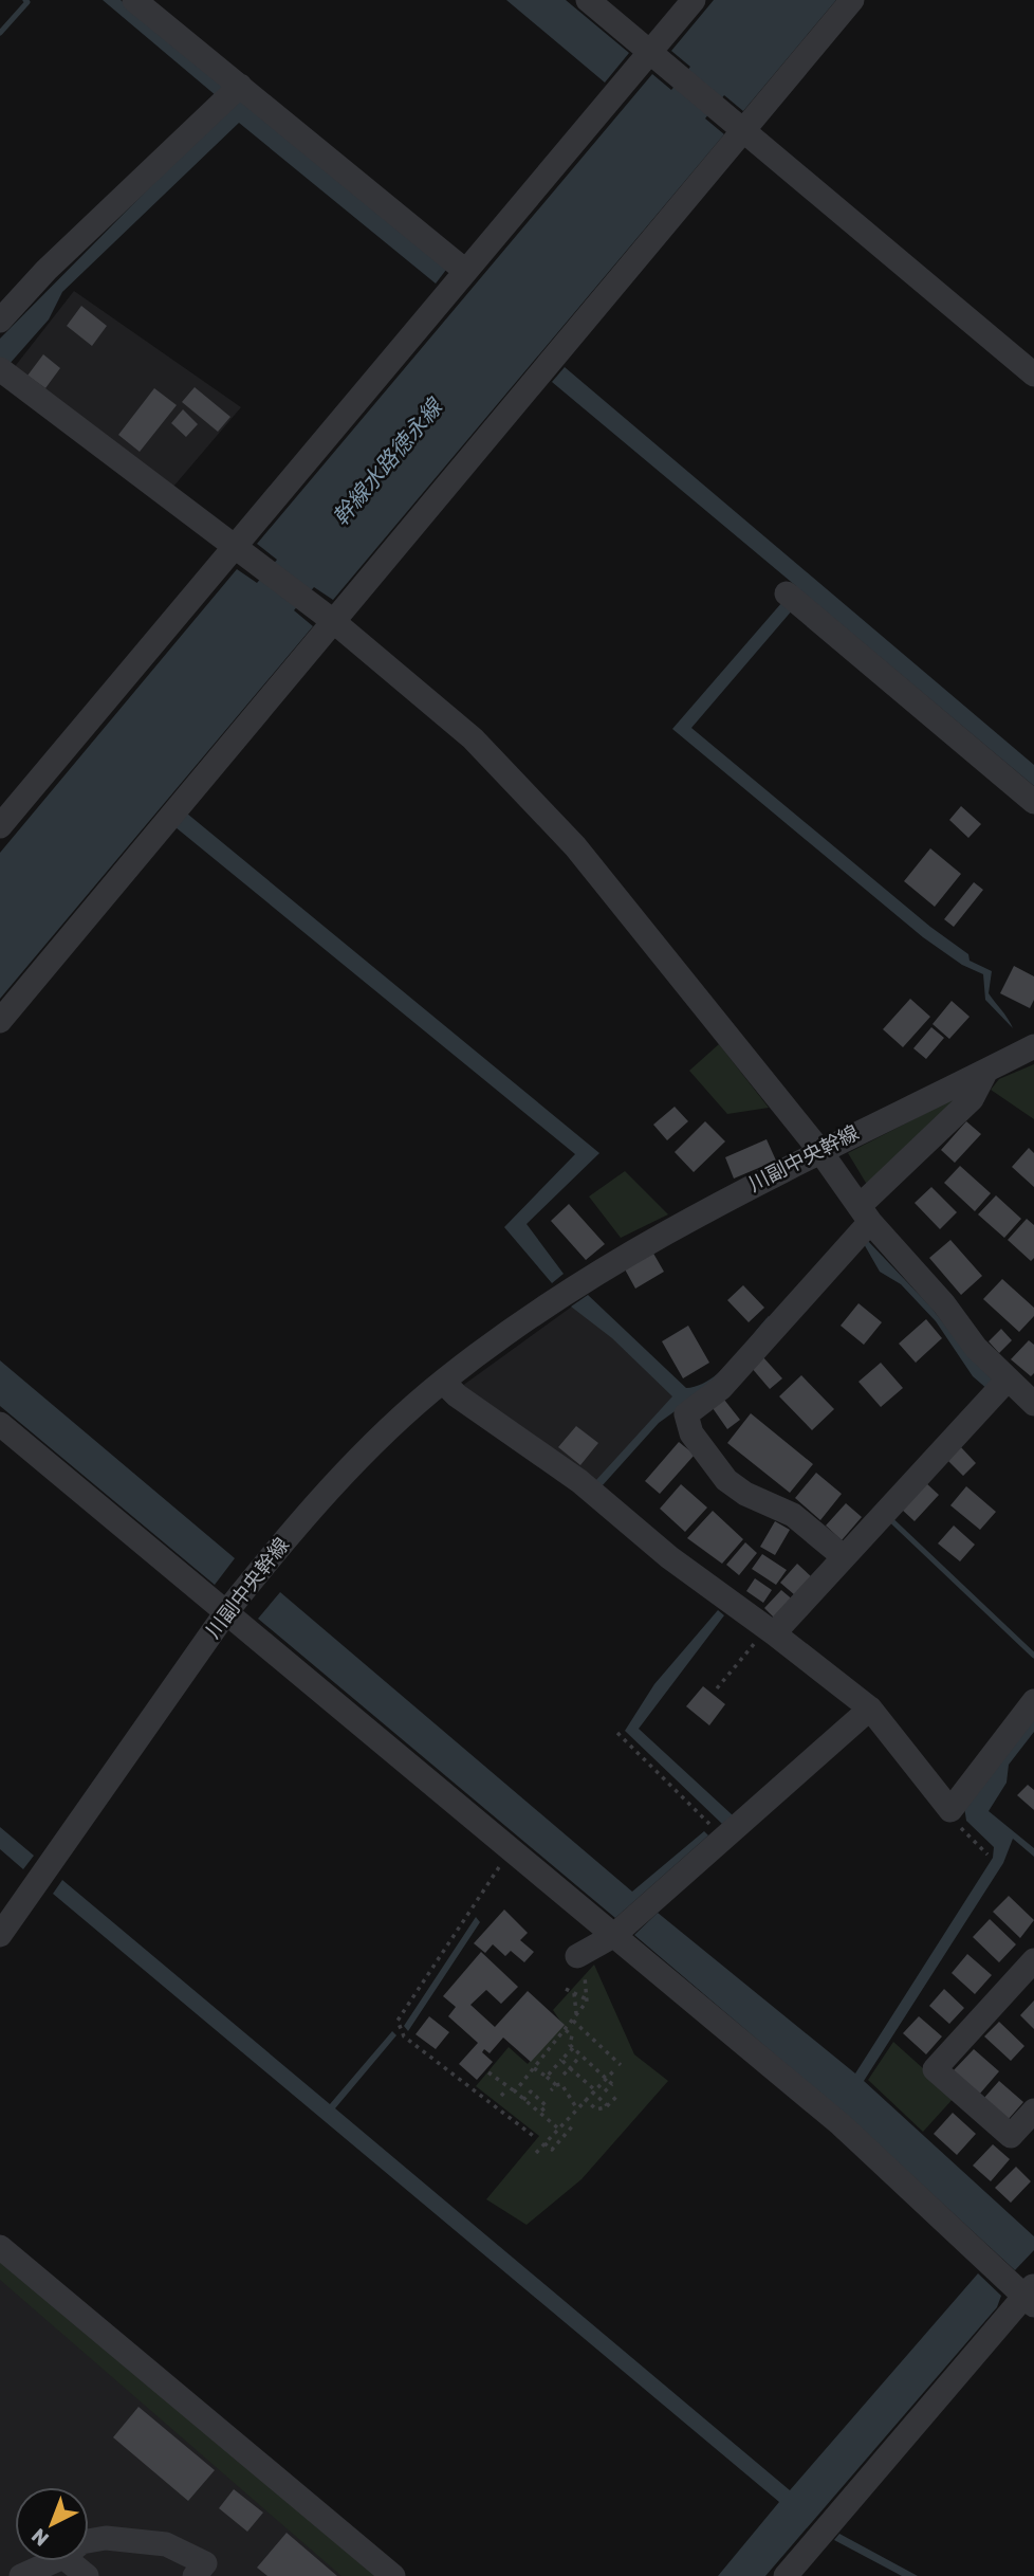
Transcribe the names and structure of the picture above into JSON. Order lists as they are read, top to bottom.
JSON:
{
  "streets": {
    "street": ["川副中央幹線"]
  },
  "water": ["幹線水路徳永線"],
  "north": "bottom left"
}
